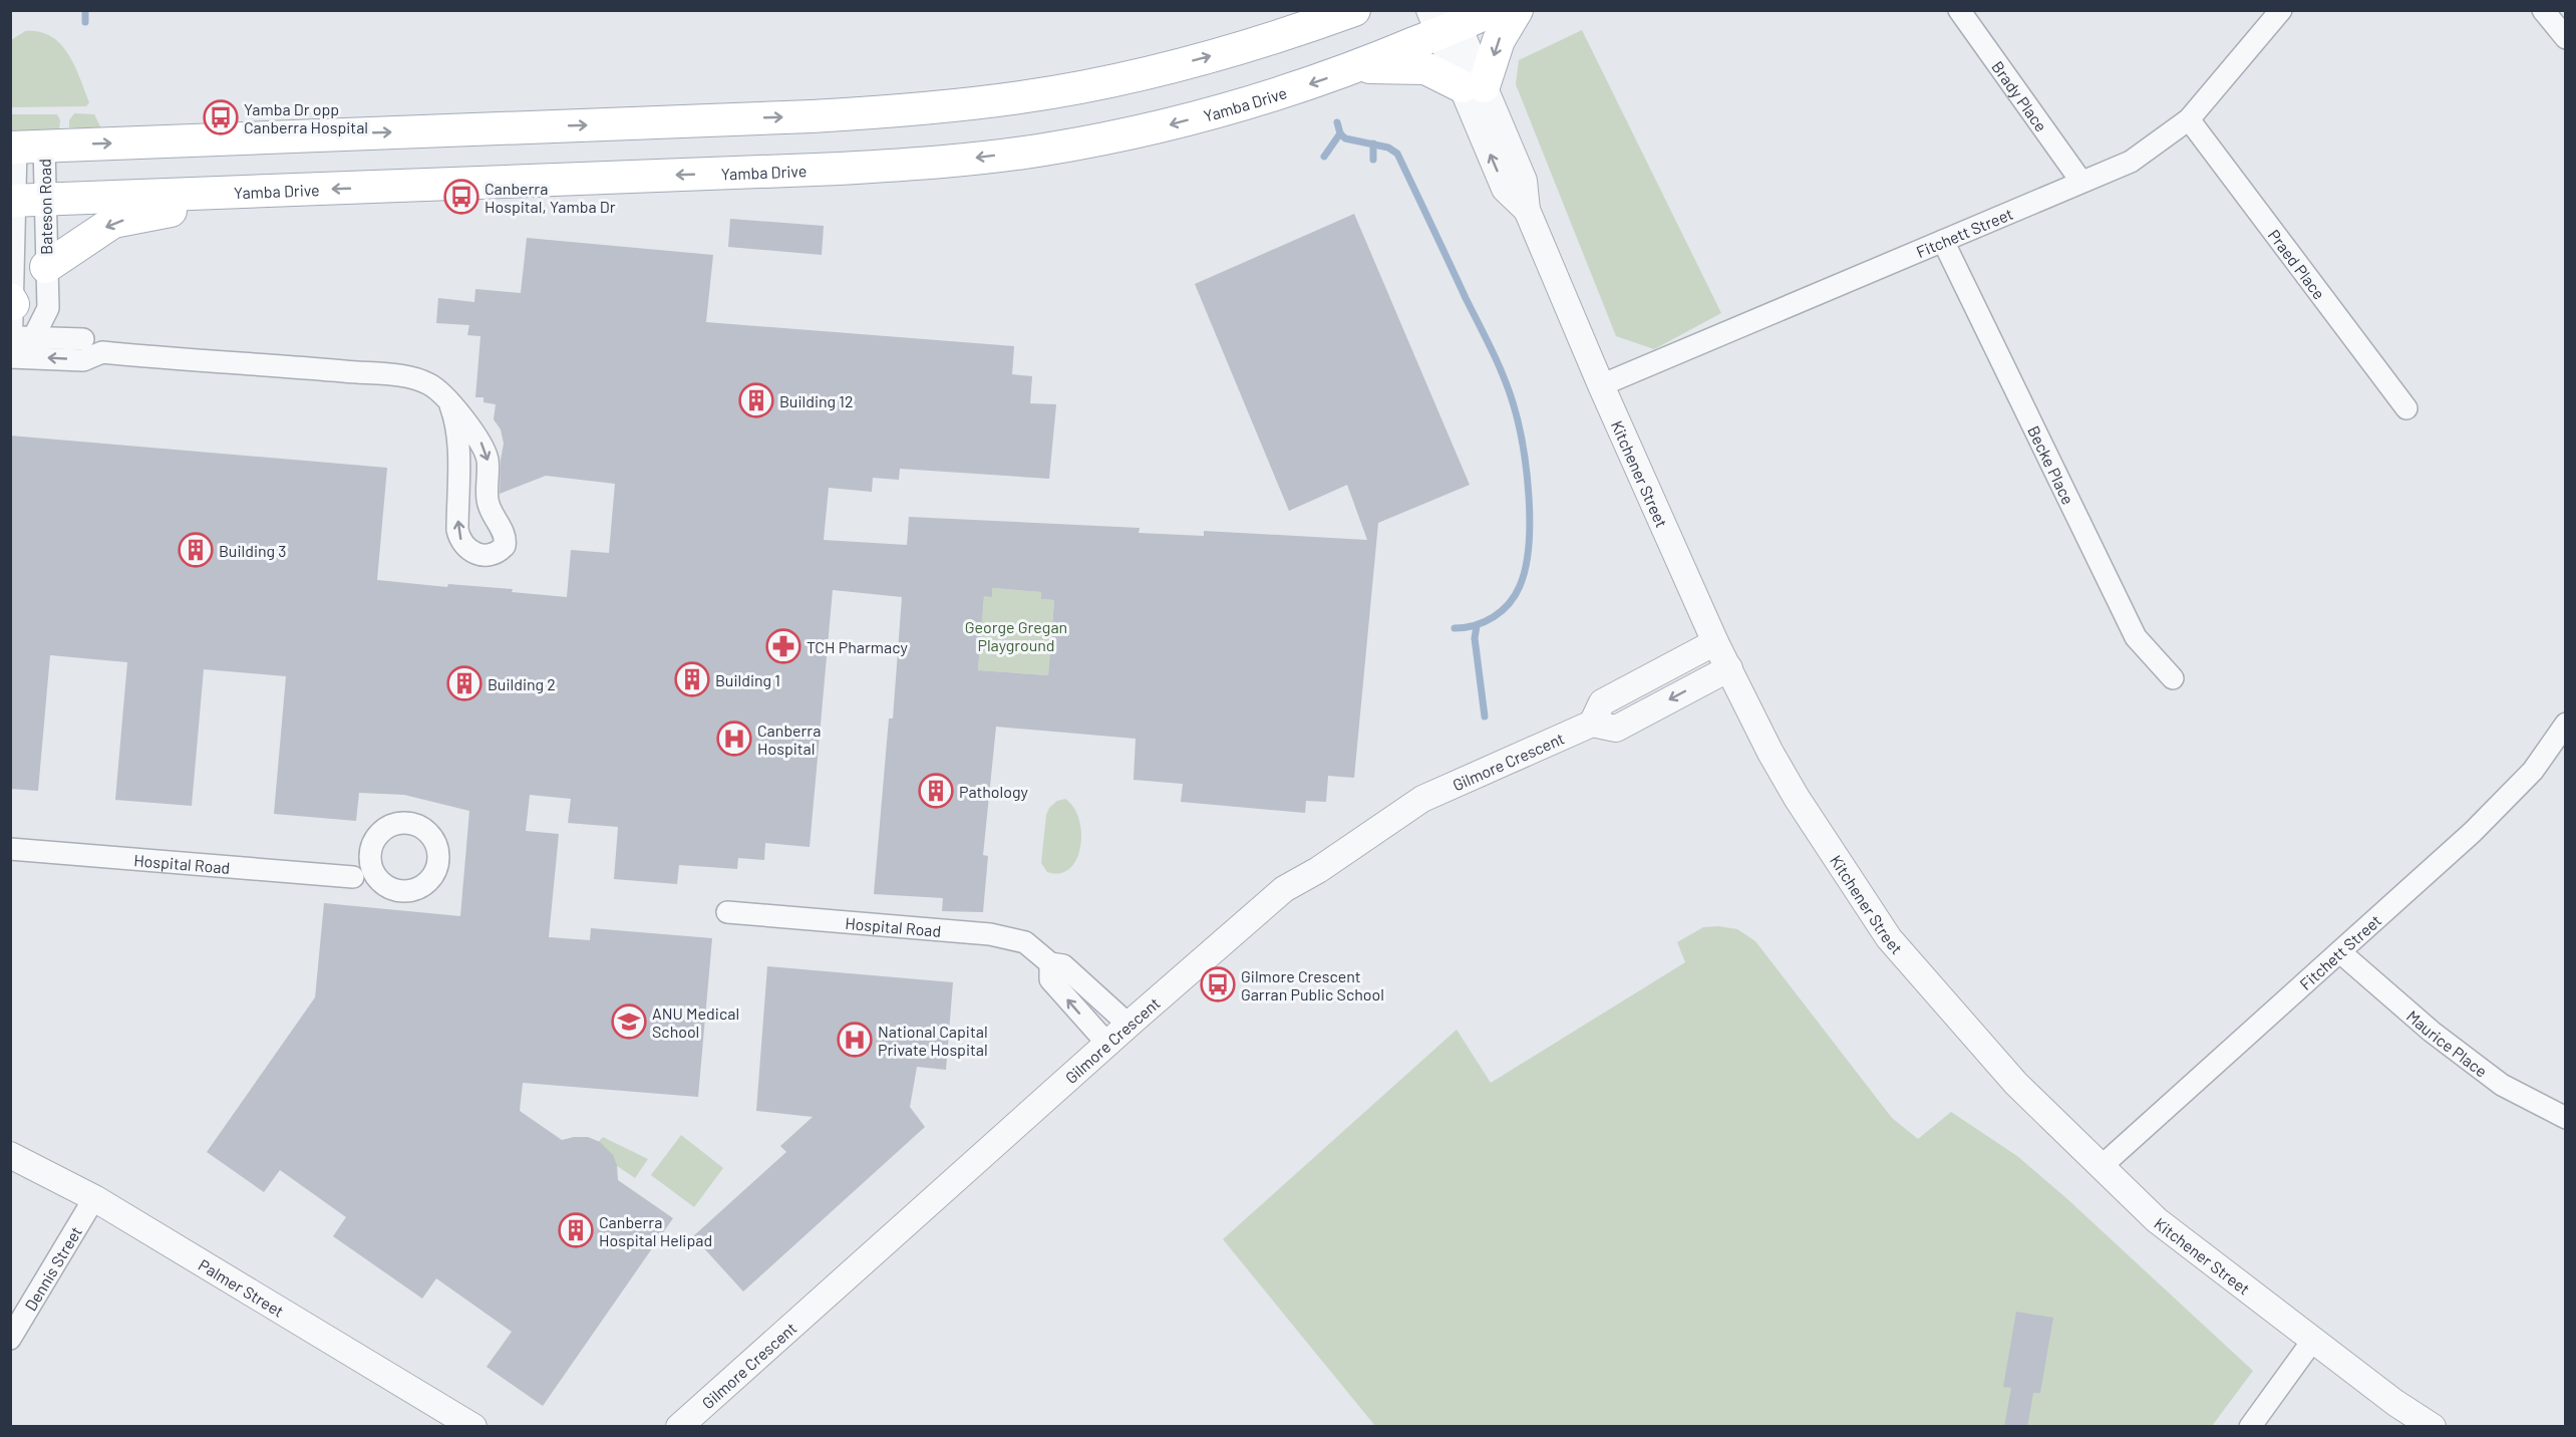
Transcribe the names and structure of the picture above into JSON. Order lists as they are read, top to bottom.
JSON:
{
  "streets": {
    "main road": ["Yamba Drive"],
    "street": [
      "Brady Place",
      "Bateson Road",
      "Fitchett Street",
      "Praed Place",
      "Becke Place",
      "Kitchener Street",
      "Gilmore Crescent",
      "Hospital Road",
      "Maurice Place",
      "Dennis Street",
      "Palmer Street"
    ]
  },
  "crossings": [
    ["Brady Place", "Fitchett Street"],
    ["Yamba Drive", "Bateson Road"],
    ["Yamba Drive", "Kitchener Street"],
    ["Fitchett Street", "Praed Place"],
    ["Fitchett Street", "Becke Place"],
    ["Fitchett Street", "Kitchener Street"],
    ["Fitchett Street", "Maurice Place"],
    ["Kitchener Street", "Gilmore Crescent"],
    ["Gilmore Crescent", "Hospital Road"],
    ["Dennis Street", "Palmer Street"]
  ],
  "parks": ["George Gregan Playground"],
  "places": {
    "bus stop": ["Yamba Dr opp Canberra Hospital", "Canberra Hospital, Yamba Dr", "Gilmore Crescent Garran Public School"],
    "building": [
      "Building 12",
      "Building 3",
      "Building 1",
      "Building 2",
      "Pathology",
      "Canberra Hospital Helipad"
    ],
    "pharmacy": ["TCH Pharmacy"],
    "hospital": ["Canberra Hospital", "National Capital Private Hospital"],
    "school or university": ["ANU Medical School"]
  }
}
